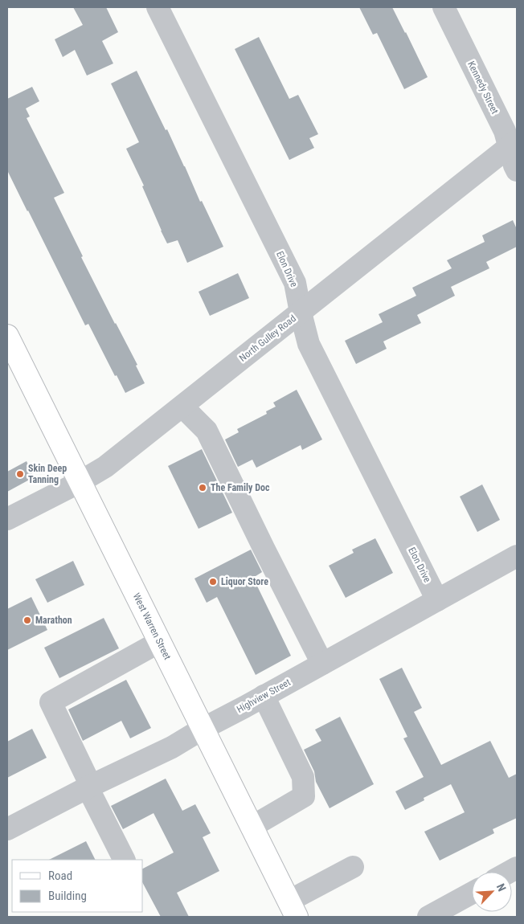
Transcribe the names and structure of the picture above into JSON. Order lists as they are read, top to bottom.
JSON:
{
  "streets": {
    "main road": ["West Warren Street"],
    "street": [
      "Kennedy Street",
      "Elon Drive",
      "North Gulley Road",
      "Highview Street"
    ]
  },
  "crossings": [
    ["Kennedy Street", "North Gulley Road"],
    ["Elon Drive", "North Gulley Road"],
    ["Elon Drive", "Highview Street"],
    ["North Gulley Road", "West Warren Street"],
    ["West Warren Street", "Highview Street"]
  ],
  "places": [
    "Skin Deep Tanning",
    "The Family Doc",
    "Liquor Store",
    "Marathon"
  ],
  "legend": ["Road", "Building"],
  "north": "top right"
}
